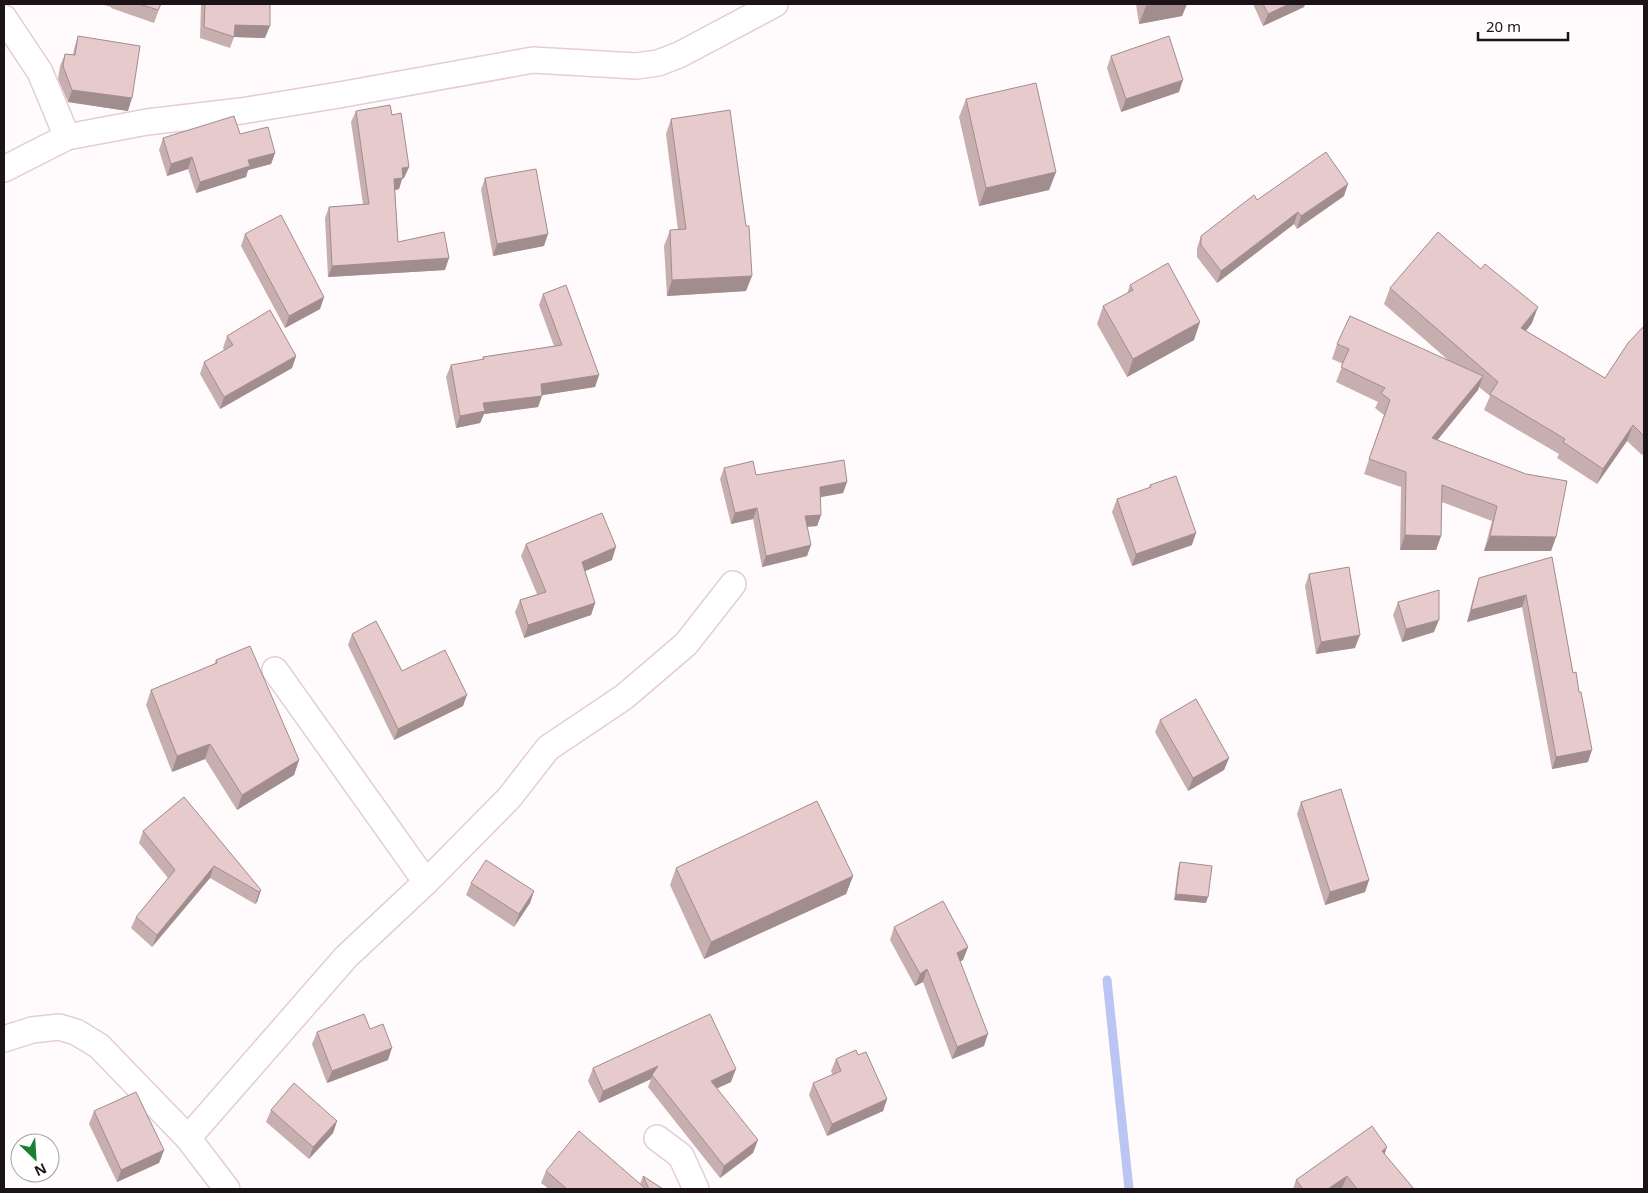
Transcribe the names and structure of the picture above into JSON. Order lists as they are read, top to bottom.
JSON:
{
  "scale_bar": "20 m",
  "north": "bottom right"
}
